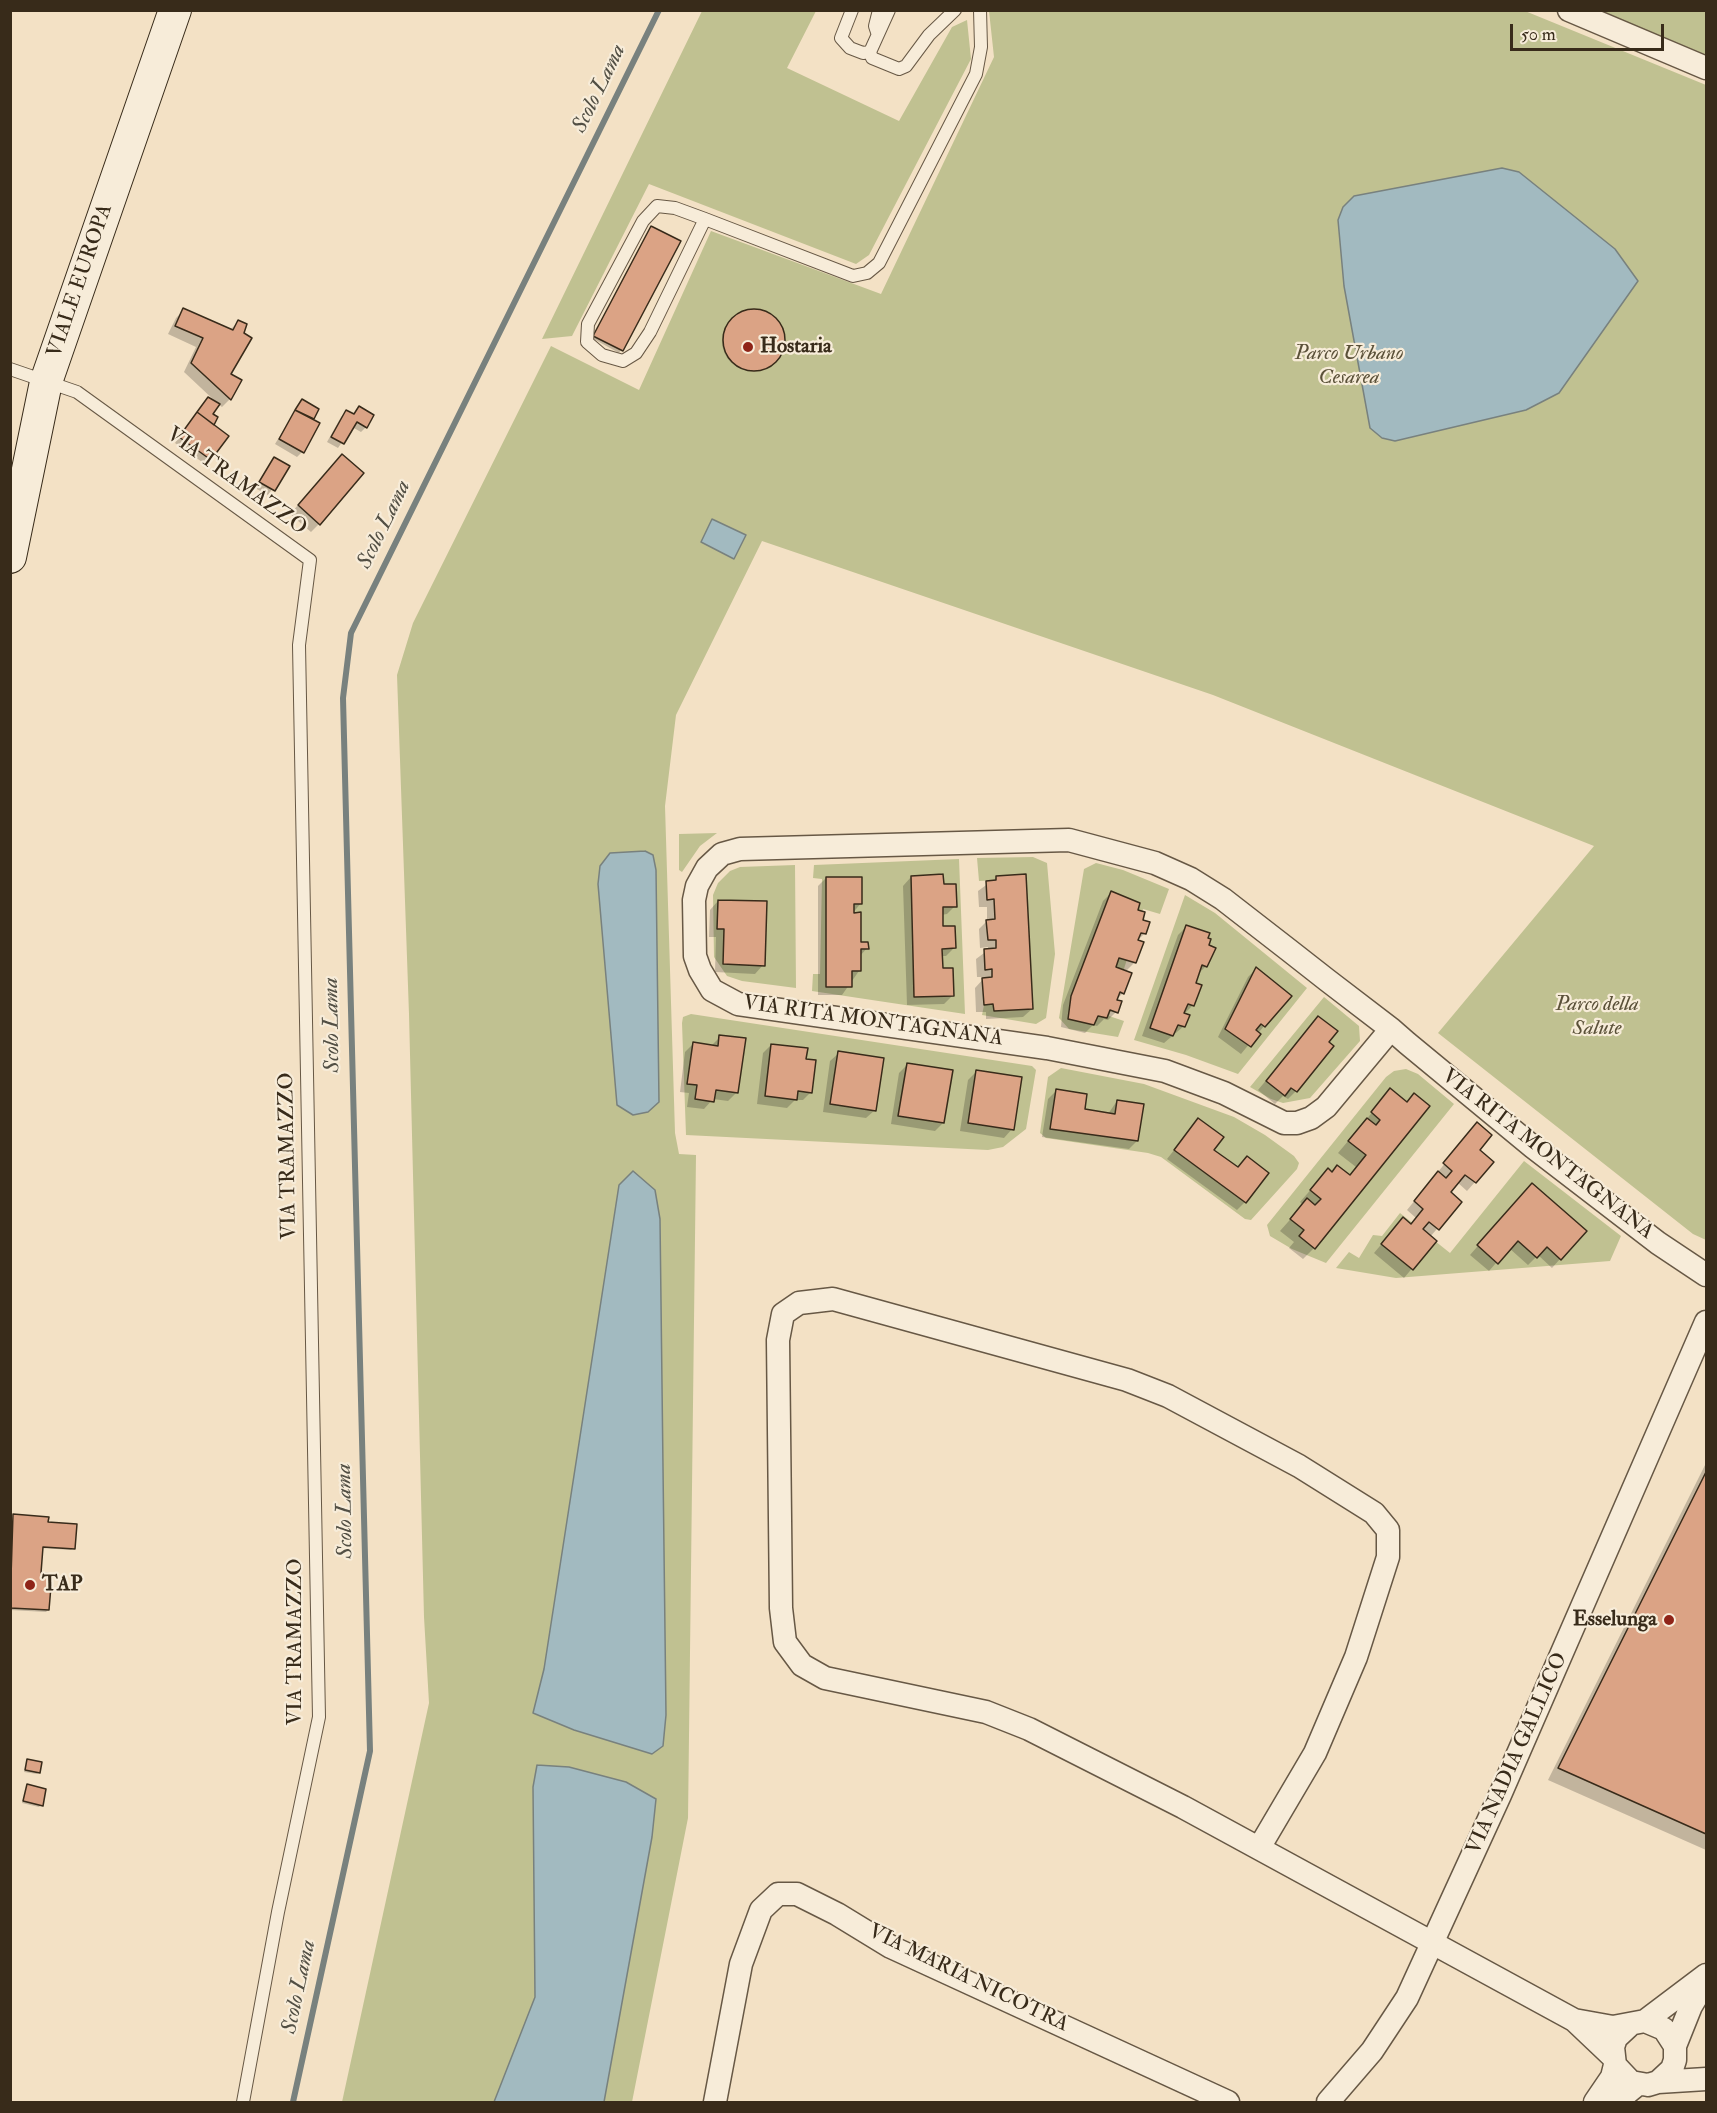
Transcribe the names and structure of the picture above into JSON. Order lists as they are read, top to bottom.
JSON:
{
  "streets": {
    "main road": ["VIALE EUROPA"],
    "street": ["VIA RITA MONTAGNANA", "VIA NADIA GALLICO", "VIA MARIA NICOTRA"],
    "lane": ["VIA TRAMAZZO"]
  },
  "crossings": [
    ["VIALE EUROPA", "VIA TRAMAZZO"]
  ],
  "water": ["Scolo Lama"],
  "parks": ["Parco Urbano Cesarea", "Parco della Salute"],
  "places": ["Hostaria", "TAP", "Esselunga"],
  "scale_bar": "50 m"
}
